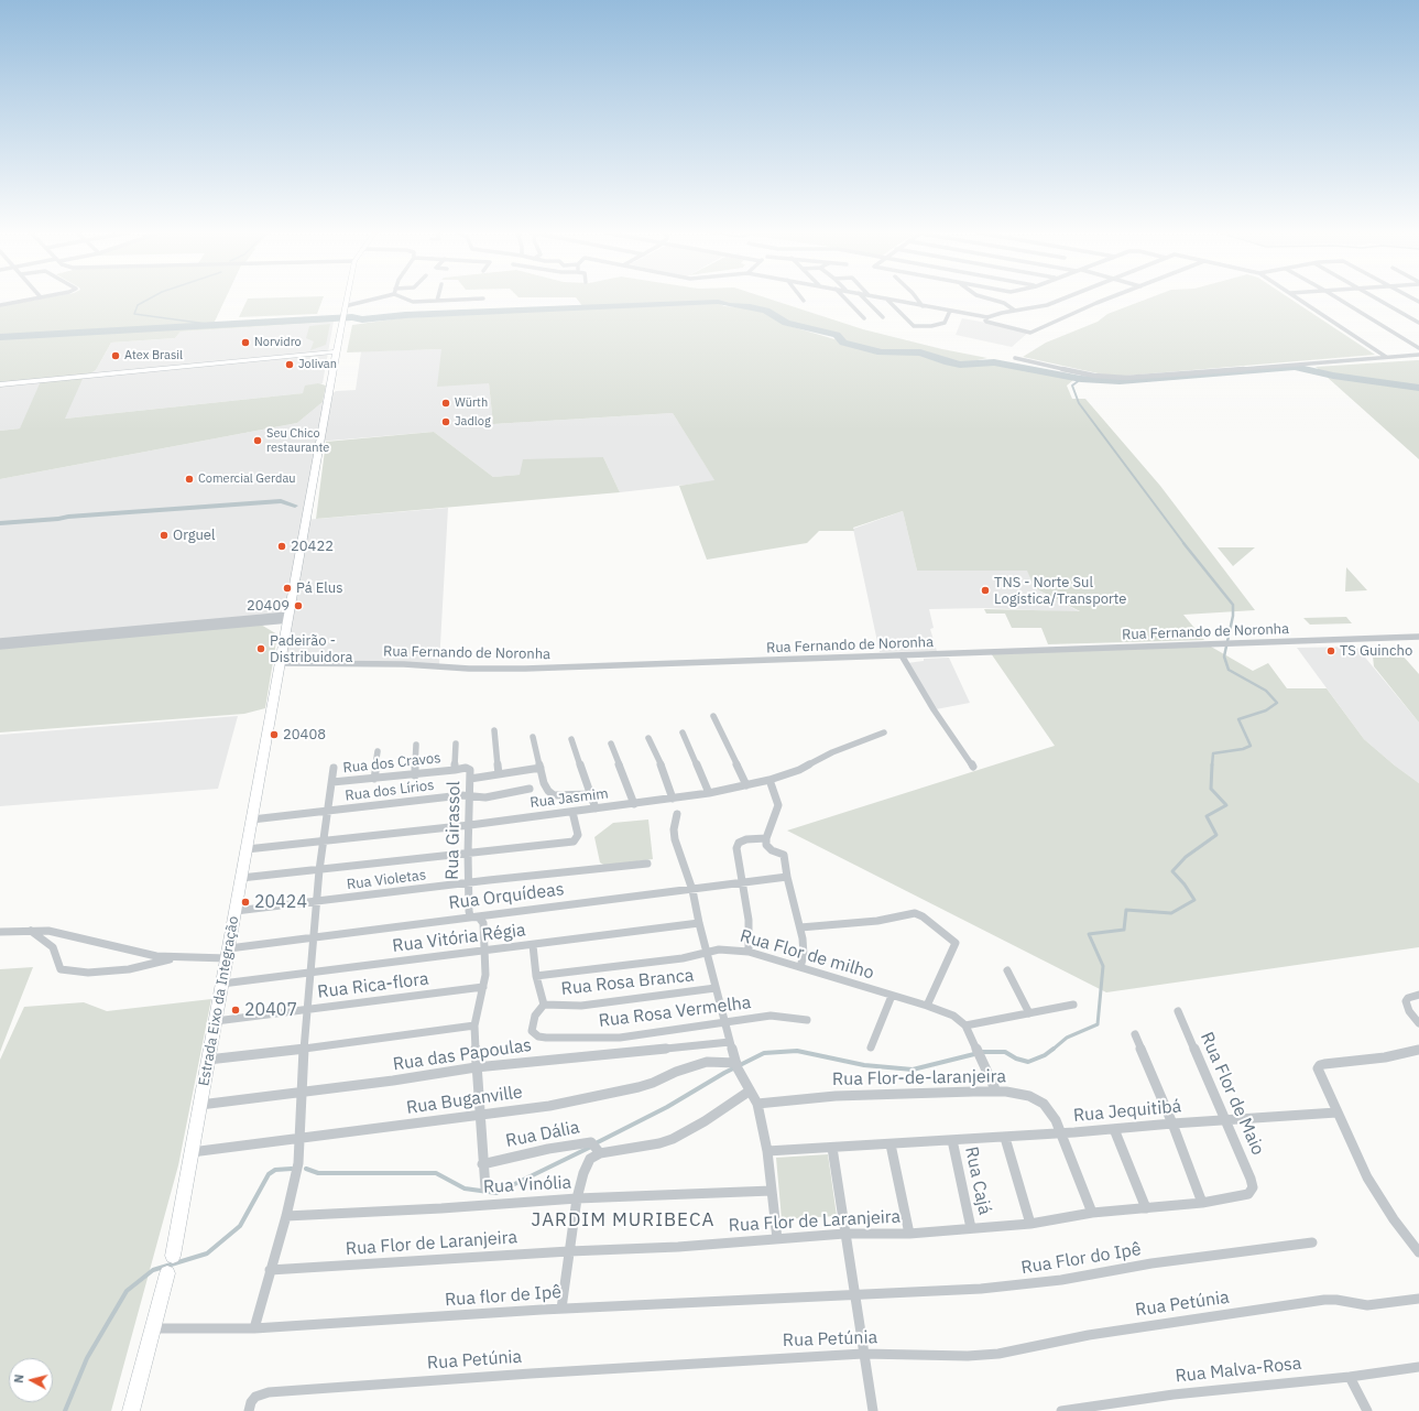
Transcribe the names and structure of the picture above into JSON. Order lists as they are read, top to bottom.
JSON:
{
  "streets": {
    "main road": ["Estrada Eixo da Integração"],
    "street": [
      "Rua Fernando de Noronha",
      "Rua dos Cravos",
      "Rua dos Lírios",
      "Rua Jasmim",
      "Rua Girassol",
      "Rua Violetas",
      "Rua Orquídeas",
      "Rua Vitória Régia",
      "Rua Flor de milho",
      "Rua Rosa Branca",
      "Rua Rica-flora",
      "Rua Rosa Vermelha",
      "Rua das Papoulas",
      "Rua Flor-de-laranjeira",
      "Rua Flor de Maio",
      "Rua Buganville",
      "Rua Jequitibá",
      "Rua Dália",
      "Rua Cajá",
      "Rua Vinólia",
      "Rua Flor de Laranjeira",
      "Rua Flor do Ipê",
      "Rua flor de Ipê",
      "Rua Petúnia",
      "Rua Malva-Rosa"
    ]
  },
  "crossings": [
    ["Rua Fernando de Noronha", "Estrada Eixo da Integração"],
    ["Rua dos Cravos", "Rua Girassol"],
    ["Rua dos Lírios", "Rua Girassol"],
    ["Rua dos Lírios", "Estrada Eixo da Integração"],
    ["Rua Jasmim", "Rua Girassol"],
    ["Rua Jasmim", "Estrada Eixo da Integração"],
    ["Rua Girassol", "Rua Violetas"],
    ["Rua Girassol", "Rua Orquídeas"],
    ["Rua Violetas", "Estrada Eixo da Integração"],
    ["Rua Orquídeas", "Estrada Eixo da Integração"],
    ["Rua Vitória Régia", "Estrada Eixo da Integração"],
    ["Rua Rosa Branca", "Rua Rosa Vermelha"],
    ["Rua Rica-flora", "Estrada Eixo da Integração"],
    ["Estrada Eixo da Integração", "Rua das Papoulas"],
    ["Estrada Eixo da Integração", "Rua Buganville"],
    ["Rua Flor-de-laranjeira", "Rua Jequitibá"],
    ["Rua Flor-de-laranjeira", "Rua Flor de Laranjeira"],
    ["Rua Flor de Maio", "Rua Jequitibá"],
    ["Rua Flor de Maio", "Rua Flor de Laranjeira"],
    ["Rua Jequitibá", "Rua Cajá"],
    ["Rua Cajá", "Rua Flor de Laranjeira"],
    ["Rua Flor do Ipê", "Rua flor de Ipê"]
  ],
  "districts": ["JARDIM MURIBECA"],
  "places": [
    "Norvidro",
    "Atex Brasil",
    "Jolivan",
    "Würth",
    "Jadlog",
    "Seu Chico restaurante",
    "Comercial Gerdau",
    "Orguel",
    "20422",
    "Pá Elus",
    "TNS - Norte Sul Logística/Transporte",
    "20409",
    "Padeirão - Distribuidora",
    "TS Guincho",
    "20408",
    "20424",
    "20407"
  ],
  "north": "left"
}
